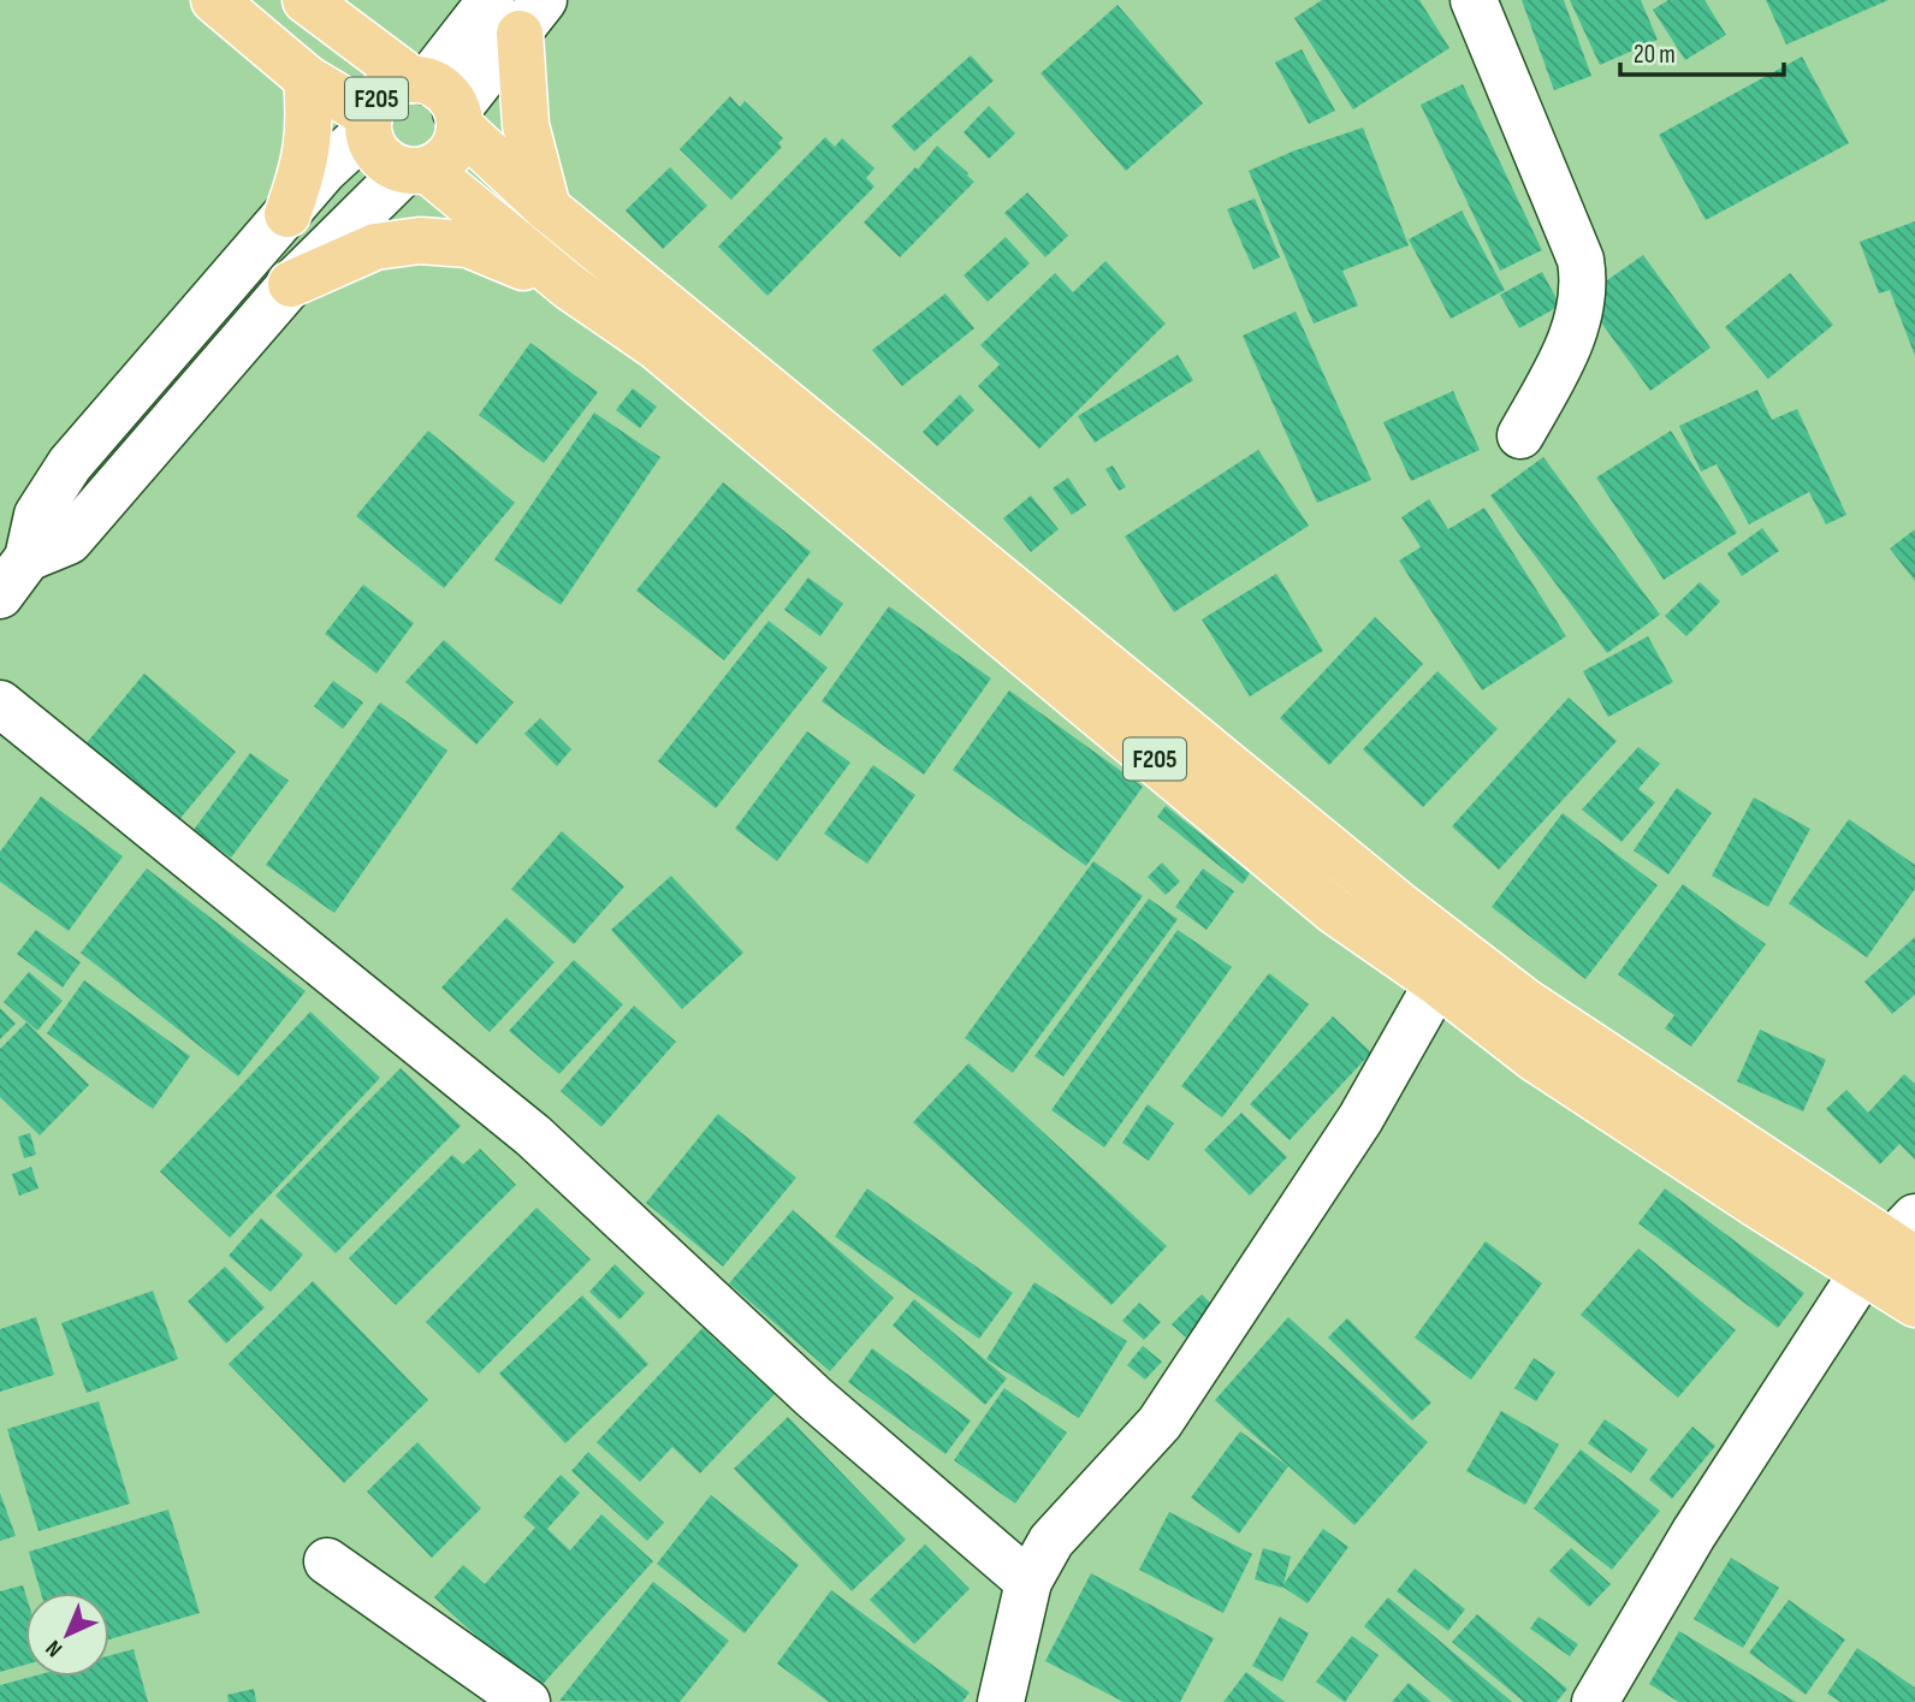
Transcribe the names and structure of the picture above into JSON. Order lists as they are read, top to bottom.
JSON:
{
  "streets": {
    "main road": ["F205"]
  },
  "scale_bar": "20 m",
  "north": "bottom left"
}
